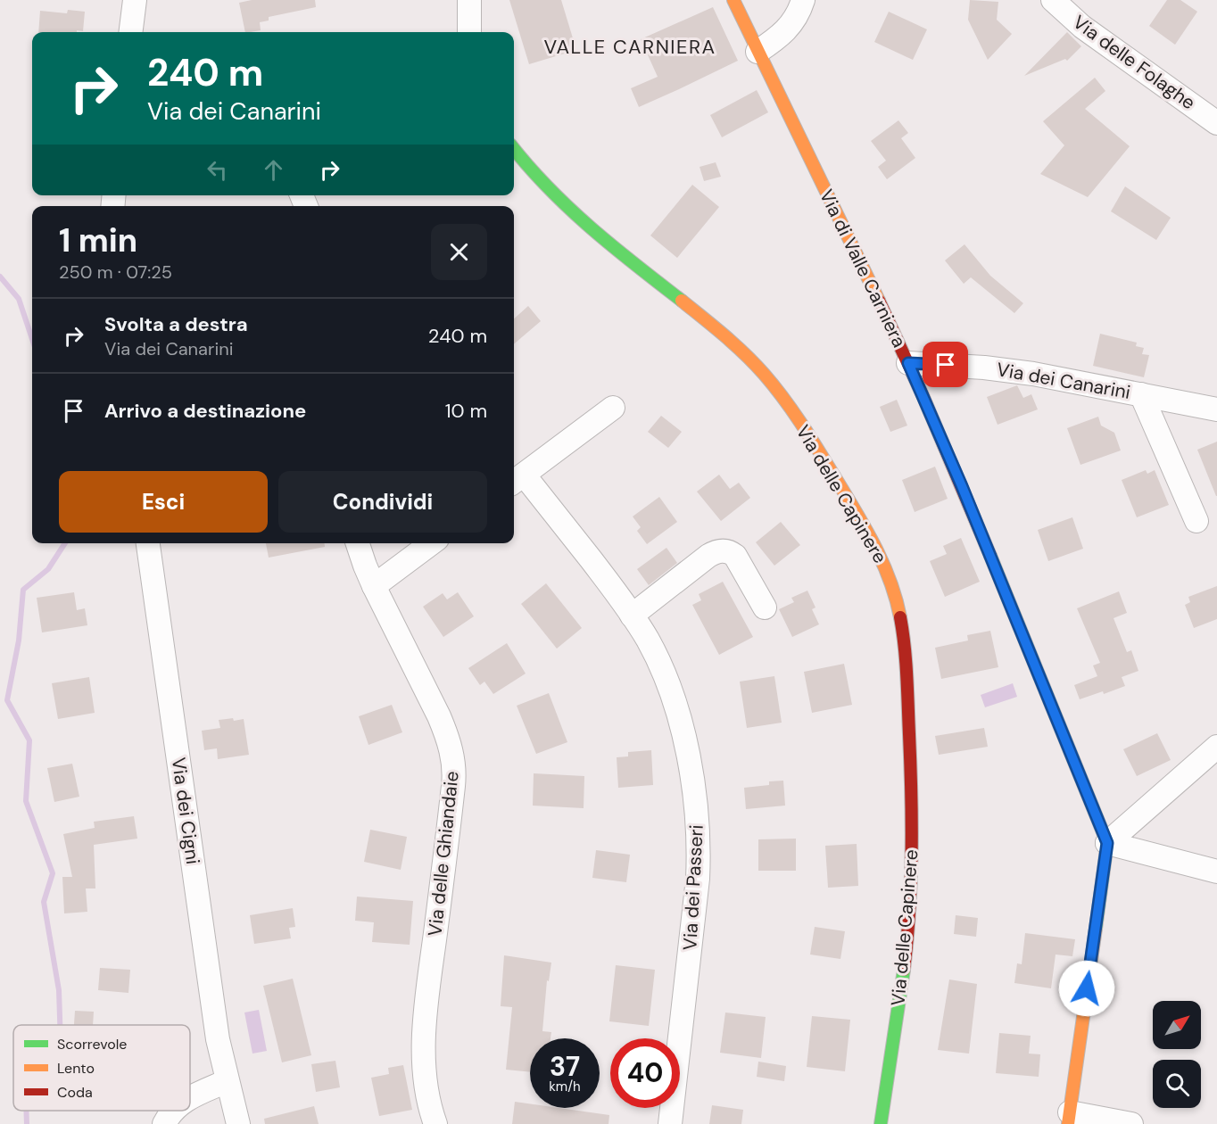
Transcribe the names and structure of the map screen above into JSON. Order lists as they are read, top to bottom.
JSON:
{
  "streets": {
    "street": [
      "Via delle Folaghe",
      "Via di Valle Carniera",
      "Via dei Canarini",
      "Via delle Capinere",
      "Via dei Cigni",
      "Via delle Ghiandaie",
      "Via dei Passeri"
    ]
  },
  "crossings": [
    ["Via di Valle Carniera", "Via dei Canarini"]
  ],
  "districts": ["VALLE CARNIERA"],
  "legend": ["Scorrevole", "Lento", "Coda"],
  "north": "top right",
  "page": {
    "turn": ["240 m", "Via dei Canarini"],
    "heading": ["1 min", "250 m · 07:25"],
    "list": [
      {
        "name": "Svolta a destra",
        "note": "Via dei Canarini",
        "value": "240 m"
      },
      {
        "name": "Arrivo a destinazione",
        "value": "10 m"
      }
    ],
    "buttons": ["Esci", "Condividi"],
    "speed": "37 km/h",
    "limit": "40"
  }
}
